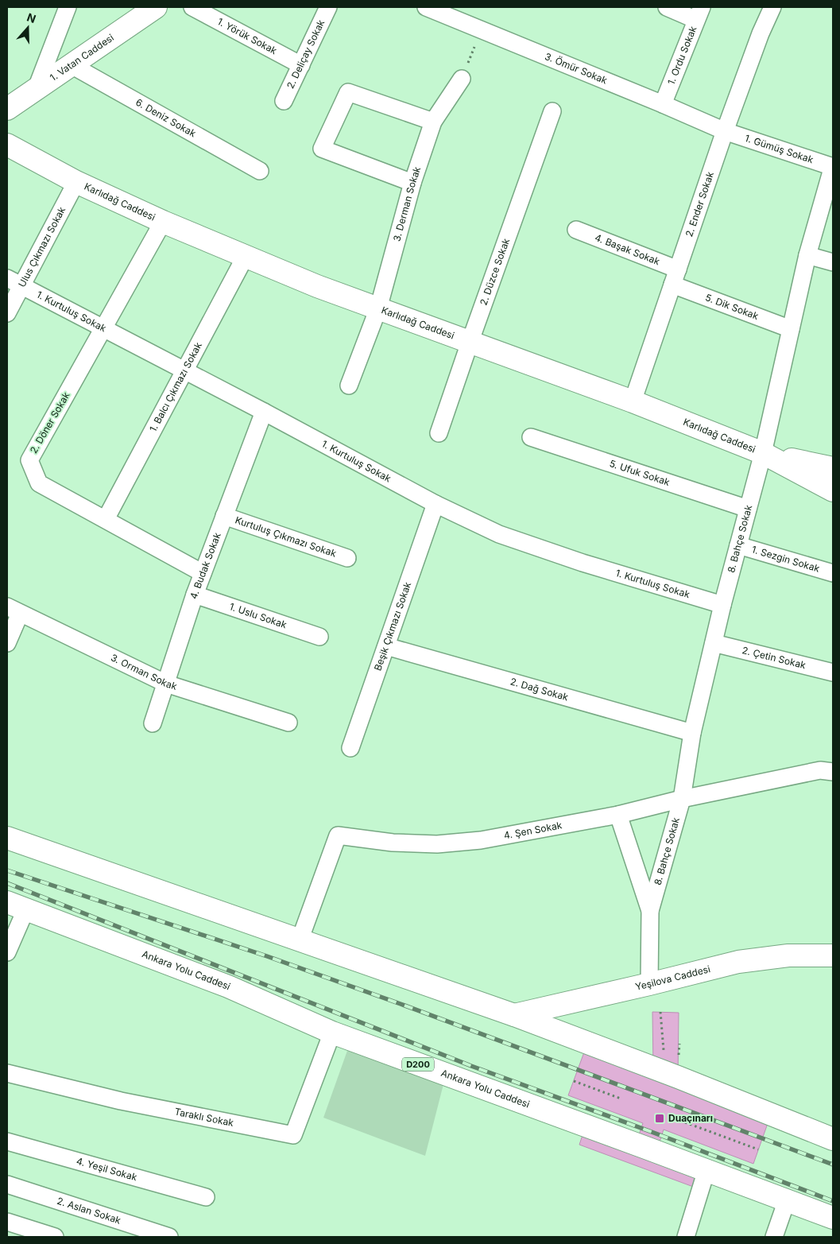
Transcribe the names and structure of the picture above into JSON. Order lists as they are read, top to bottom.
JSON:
{
  "streets": {
    "main road": [
      "1. Vatan Caddesi",
      "Karlıdağ Caddesi",
      "Ankara Yolu Caddesi",
      "Yeşilova Caddesi",
      "D200"
    ],
    "street": [
      "1. Yörük Sokak",
      "2. Deliçay Sokak",
      "1. Ordu Sokak",
      "3. Ömür Sokak",
      "6. Deniz Sokak",
      "1. Gümüş Sokak",
      "2. Ender Sokak",
      "3. Derman Sokak",
      "Ulus Çıkmazı Sokak",
      "4. Başak Sokak",
      "2. Düzce Sokak",
      "5. Dik Sokak",
      "1. Kurtuluş Sokak",
      "1. Balcı Çıkmazı Sokak",
      "2. Döner Sokak",
      "5. Ufuk Sokak",
      "Kurtuluş Çıkmazı Sokak",
      "8. Bahçe Sokak",
      "1. Sezgin Sokak",
      "4. Budak Sokak",
      "1. Uslu Sokak",
      "Beşik Çıkmazı Sokak",
      "2. Çetin Sokak",
      "3. Orman Sokak",
      "2. Dağ Sokak",
      "4. Şen Sokak",
      "Taraklı Sokak",
      "4. Yeşil Sokak",
      "2. Aslan Sokak"
    ]
  },
  "crossings": [
    ["1. Yörük Sokak", "2. Deliçay Sokak"],
    ["1. Ordu Sokak", "3. Ömür Sokak"],
    ["1. Vatan Caddesi", "6. Deniz Sokak"],
    ["3. Ömür Sokak", "1. Gümüş Sokak"],
    ["3. Ömür Sokak", "2. Ender Sokak"],
    ["1. Gümüş Sokak", "2. Ender Sokak"],
    ["1. Gümüş Sokak", "8. Bahçe Sokak"],
    ["Karlıdağ Caddesi", "2. Ender Sokak"],
    ["Karlıdağ Caddesi", "3. Derman Sokak"],
    ["Karlıdağ Caddesi", "Ulus Çıkmazı Sokak"],
    ["Karlıdağ Caddesi", "2. Düzce Sokak"],
    ["Karlıdağ Caddesi", "1. Balcı Çıkmazı Sokak"],
    ["Karlıdağ Caddesi", "2. Döner Sokak"],
    ["Karlıdağ Caddesi", "8. Bahçe Sokak"],
    ["2. Ender Sokak", "4. Başak Sokak"],
    ["2. Ender Sokak", "5. Dik Sokak"],
    ["Ulus Çıkmazı Sokak", "1. Kurtuluş Sokak"],
    ["4. Başak Sokak", "5. Dik Sokak"],
    ["5. Dik Sokak", "8. Bahçe Sokak"],
    ["1. Kurtuluş Sokak", "1. Balcı Çıkmazı Sokak"],
    ["1. Kurtuluş Sokak", "2. Döner Sokak"],
    ["1. Kurtuluş Sokak", "8. Bahçe Sokak"],
    ["1. Kurtuluş Sokak", "4. Budak Sokak"],
    ["1. Kurtuluş Sokak", "Beşik Çıkmazı Sokak"],
    ["1. Balcı Çıkmazı Sokak", "2. Döner Sokak"],
    ["2. Döner Sokak", "4. Budak Sokak"],
    ["5. Ufuk Sokak", "8. Bahçe Sokak"],
    ["Kurtuluş Çıkmazı Sokak", "4. Budak Sokak"],
    ["8. Bahçe Sokak", "1. Sezgin Sokak"],
    ["8. Bahçe Sokak", "2. Çetin Sokak"],
    ["8. Bahçe Sokak", "2. Dağ Sokak"],
    ["8. Bahçe Sokak", "4. Şen Sokak"],
    ["8. Bahçe Sokak", "Yeşilova Caddesi"],
    ["4. Budak Sokak", "1. Uslu Sokak"],
    ["4. Budak Sokak", "3. Orman Sokak"],
    ["Beşik Çıkmazı Sokak", "2. Dağ Sokak"],
    ["Ankara Yolu Caddesi", "Taraklı Sokak"]
  ],
  "places": {
    "transit": ["Duaçınarı"]
  },
  "north": "top"
}
